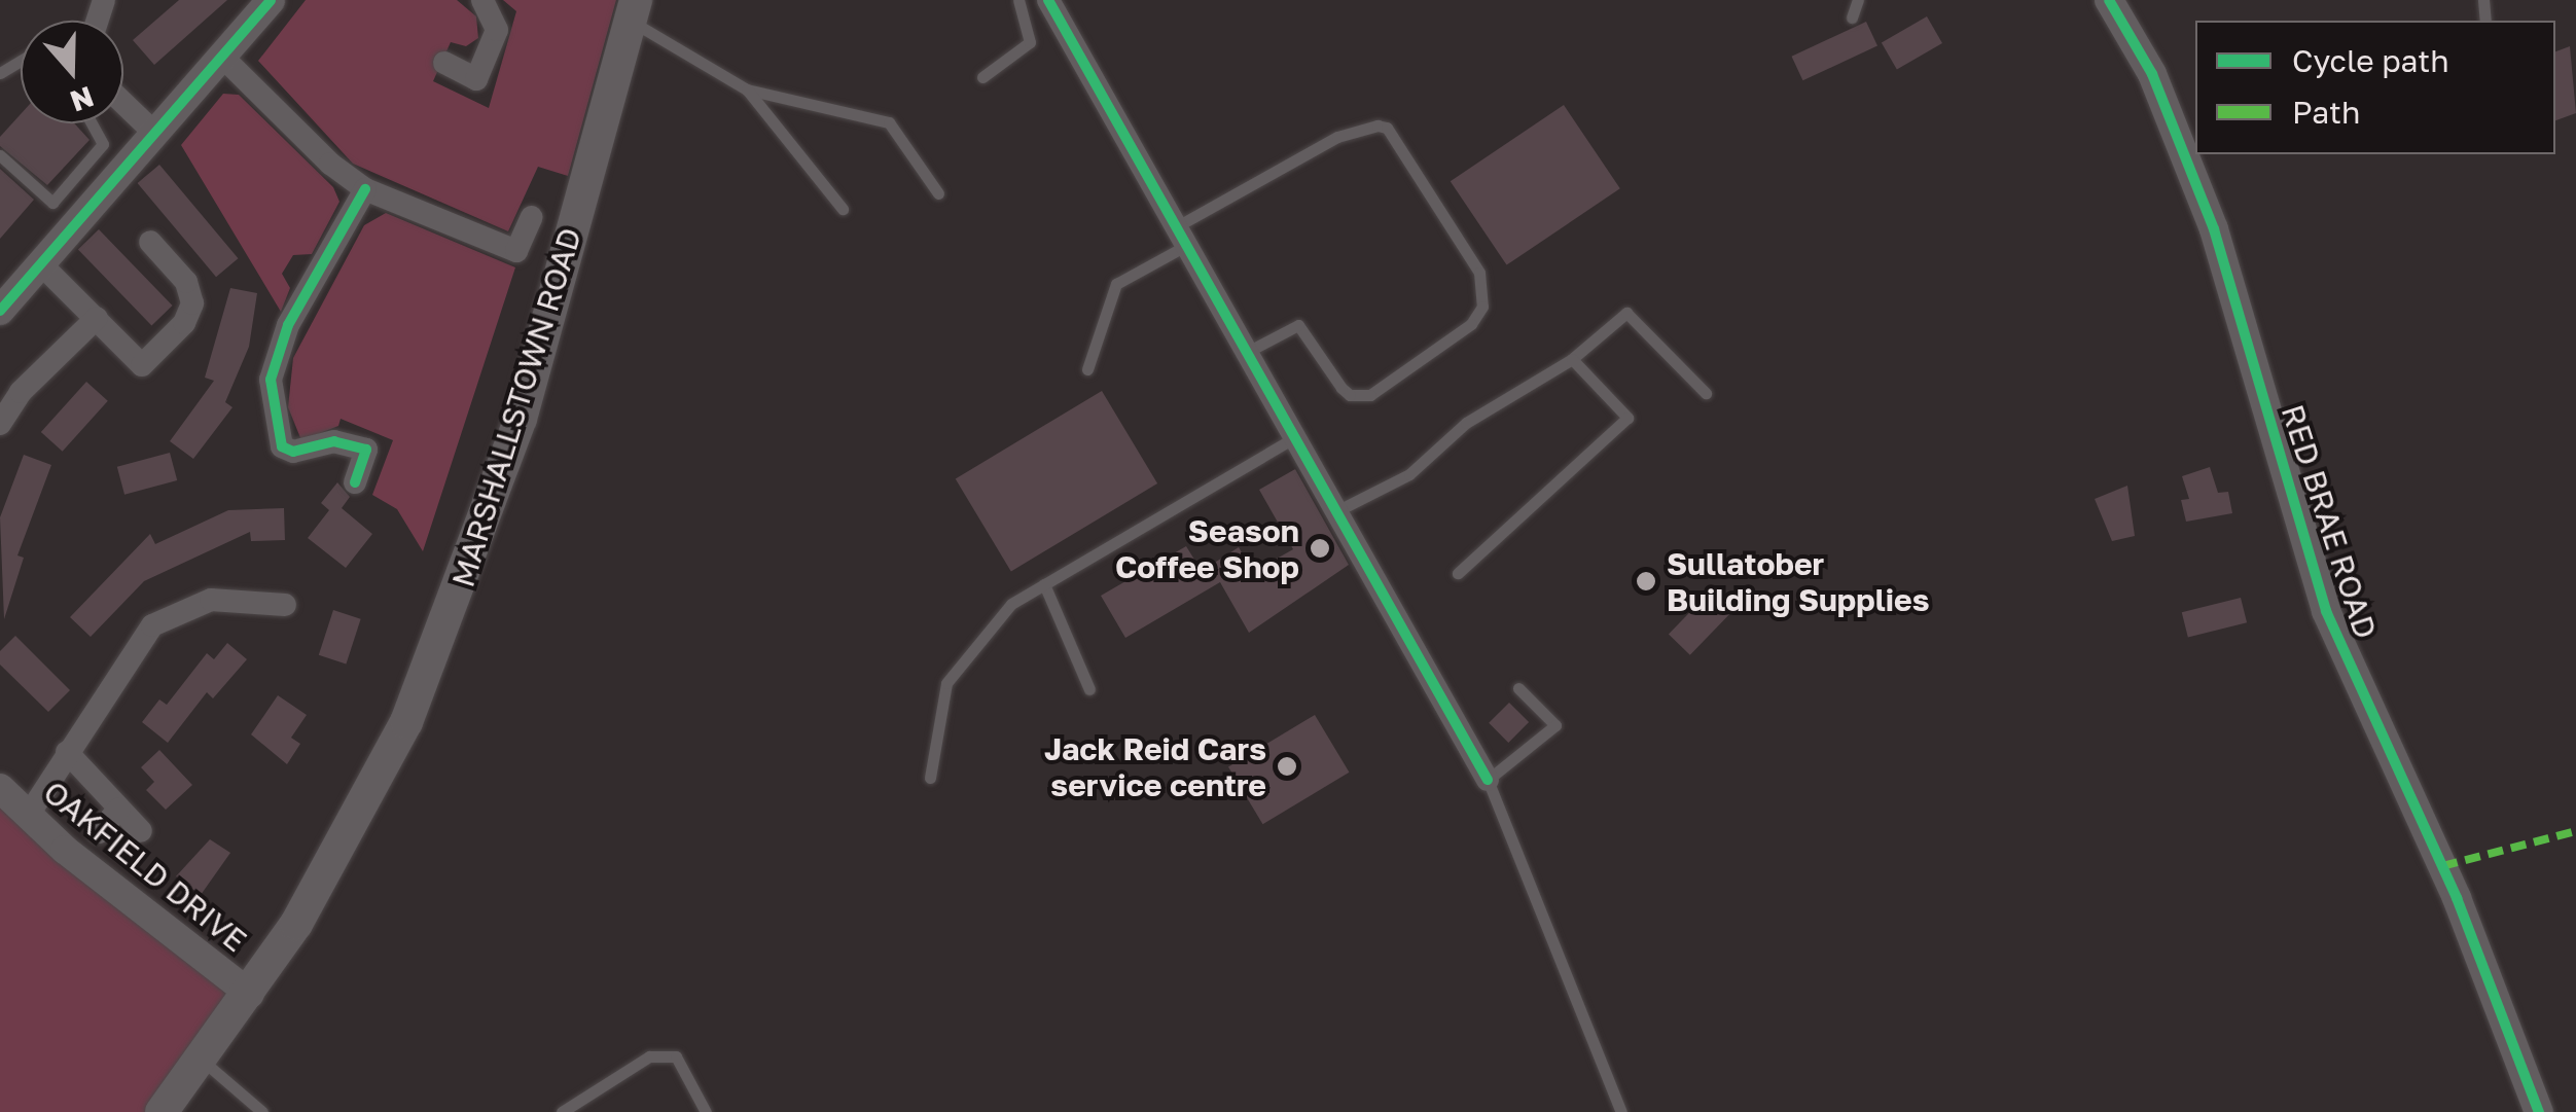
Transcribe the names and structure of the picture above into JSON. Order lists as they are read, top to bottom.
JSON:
{
  "streets": {
    "main road": ["MARSHALLSTOWN ROAD"],
    "street": ["RED BRAE ROAD", "OAKFIELD DRIVE"]
  },
  "crossings": [
    ["MARSHALLSTOWN ROAD", "OAKFIELD DRIVE"]
  ],
  "places": ["Season Coffee Shop", "Sullatober Building Supplies", "Jack Reid Cars service centre"],
  "legend": ["Cycle path", "Path"],
  "north": "bottom"
}
